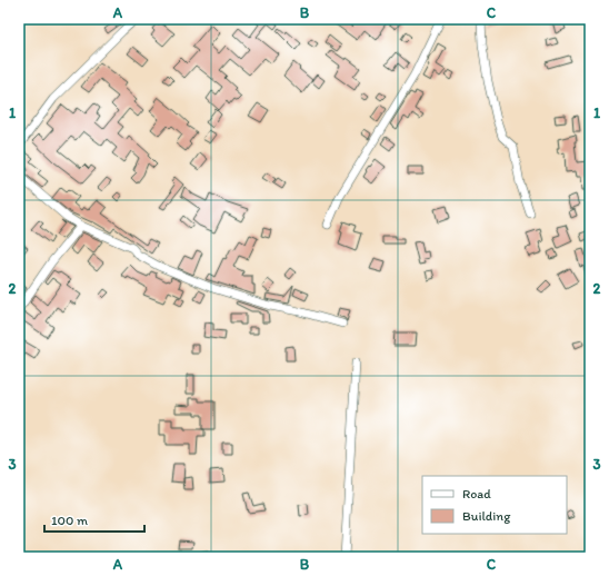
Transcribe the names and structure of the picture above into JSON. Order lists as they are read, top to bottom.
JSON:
{
  "legend": ["Road", "Building"],
  "scale_bar": "100 m",
  "grid": {
    "columns": ["A", "B", "C"],
    "rows": ["1", "2", "3"]
  }
}
